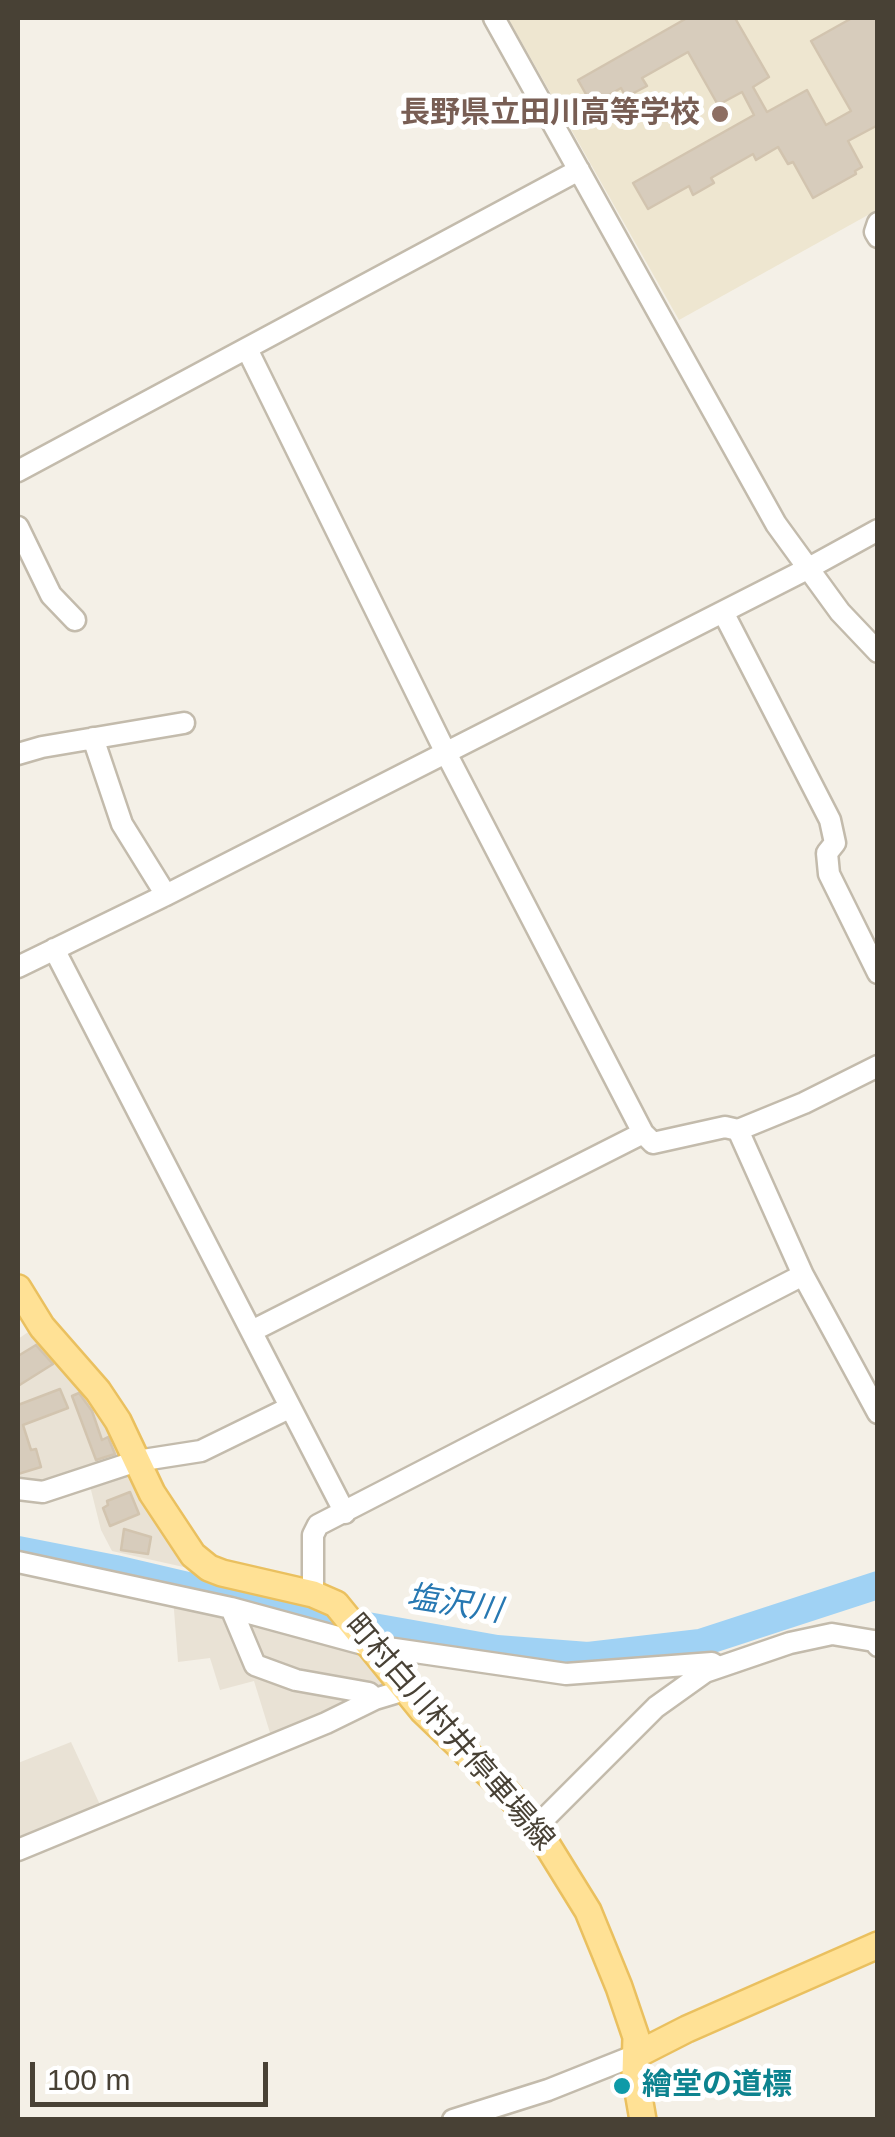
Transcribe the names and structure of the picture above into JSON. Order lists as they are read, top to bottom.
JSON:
{
  "streets": {
    "main road": ["町村白川村井停車場線"]
  },
  "water": ["塩沢川"],
  "places": ["長野県立田川高等学校", "繪堂の道標"],
  "scale_bar": "100 m"
}
